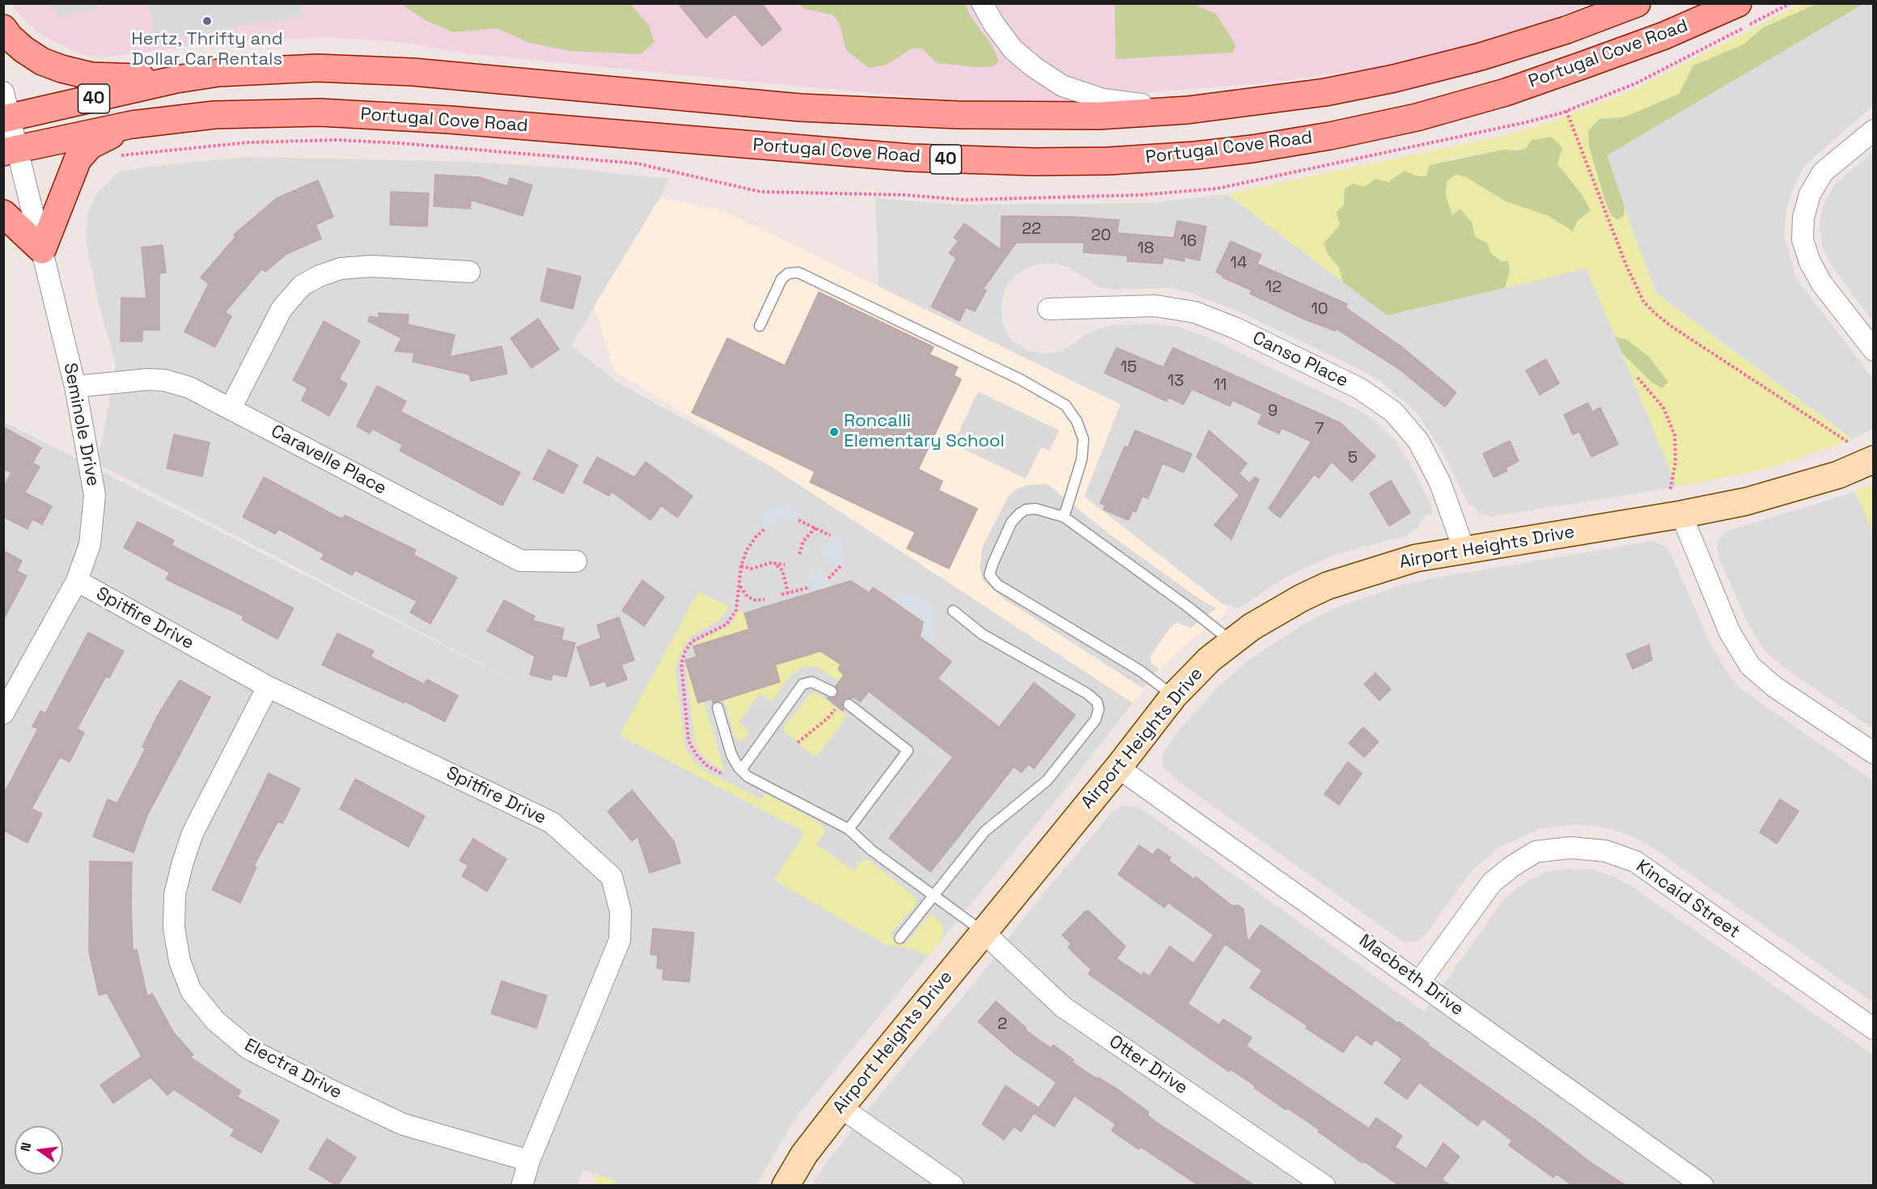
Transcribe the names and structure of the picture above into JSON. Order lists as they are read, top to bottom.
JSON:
{
  "streets": {
    "main road": ["Portugal Cove Road", "40"],
    "street": [
      "Canso Place",
      "Seminole Drive",
      "Caravelle Place",
      "Airport Heights Drive",
      "Spitfire Drive",
      "Kincaid Street",
      "Macbeth Drive",
      "Otter Drive",
      "Electra Drive"
    ]
  },
  "crossings": [
    ["Portugal Cove Road", "Seminole Drive"],
    ["Canso Place", "Airport Heights Drive"],
    ["Seminole Drive", "Caravelle Place"],
    ["Seminole Drive", "Spitfire Drive"],
    ["Airport Heights Drive", "Macbeth Drive"],
    ["Airport Heights Drive", "Otter Drive"],
    ["Spitfire Drive", "Electra Drive"],
    ["Kincaid Street", "Macbeth Drive"]
  ],
  "places": ["Hertz, Thrifty and Dollar Car Rentals", "Roncalli Elementary School"],
  "house_numbers": [
    "22",
    "20",
    "16",
    "18",
    "14",
    "12",
    "10",
    "15",
    "13",
    "11",
    "9",
    "7",
    "5",
    "2"
  ],
  "north": "left"
}
